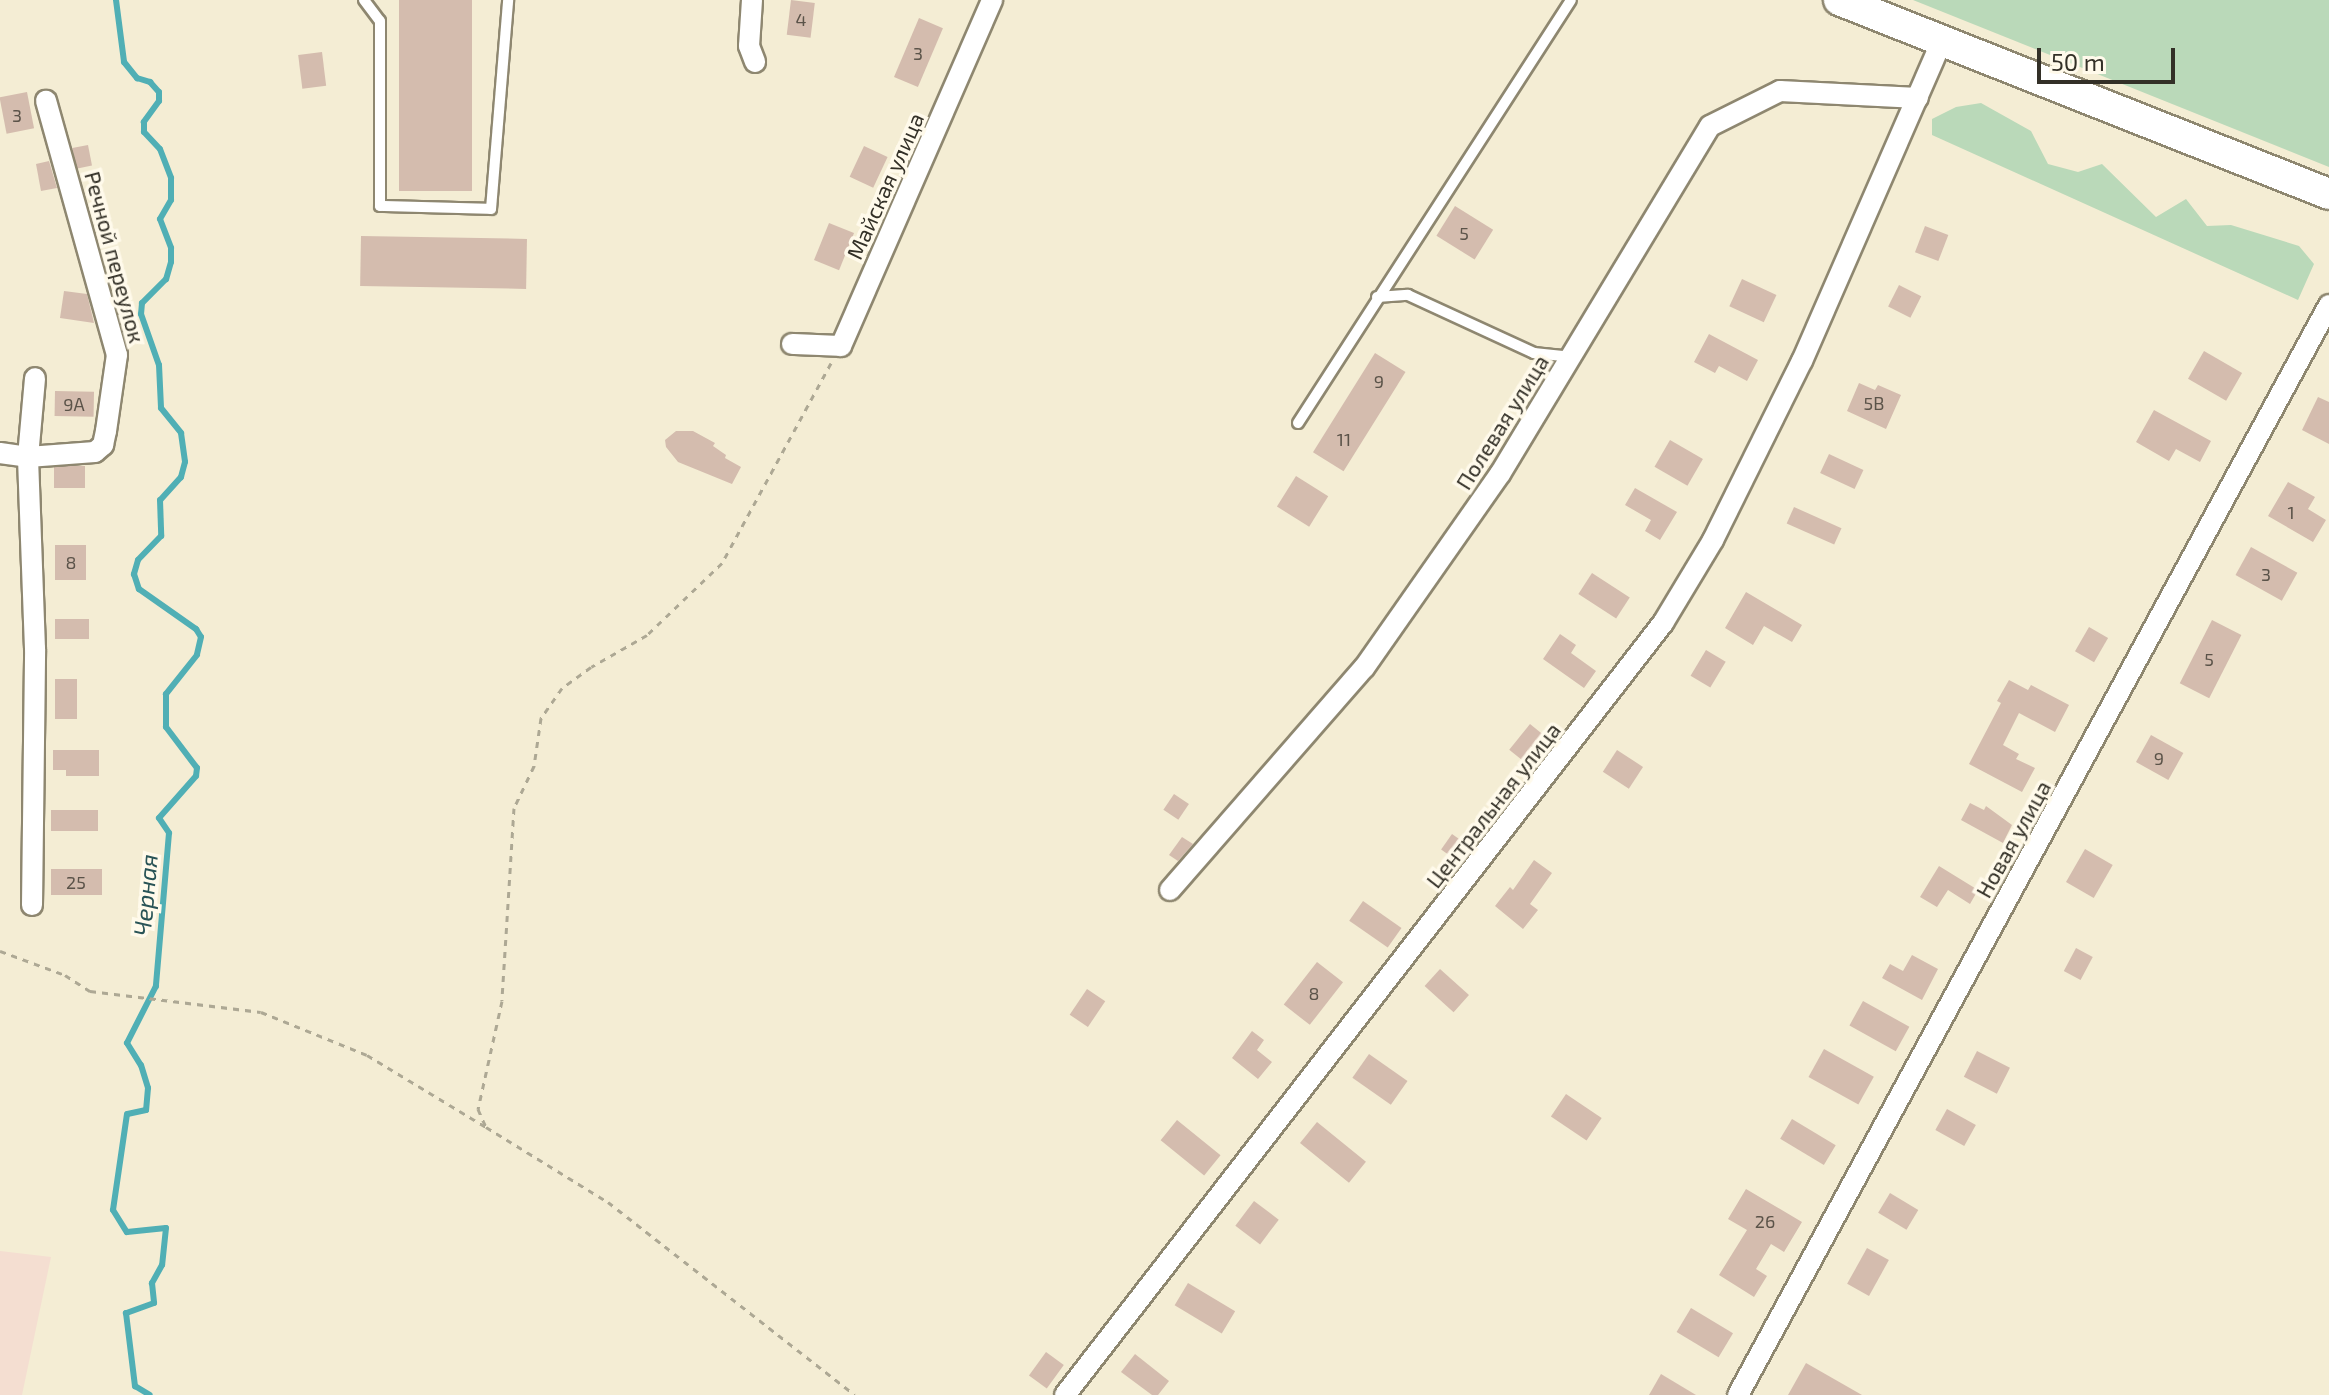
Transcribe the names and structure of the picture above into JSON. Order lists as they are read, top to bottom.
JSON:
{
  "streets": {
    "street": [
      "Майская улица",
      "Речной переулок",
      "Полевая улица",
      "Центральная улица",
      "Новая улица"
    ]
  },
  "crossings": [
    ["Полевая улица", "Центральная улица"]
  ],
  "water": ["Черная"],
  "house_numbers": [
    "4",
    "3",
    "3",
    "5",
    "9",
    "5В",
    "9А",
    "11",
    "1",
    "8",
    "3",
    "5",
    "9",
    "25",
    "8",
    "26"
  ],
  "scale_bar": "50 m"
}
